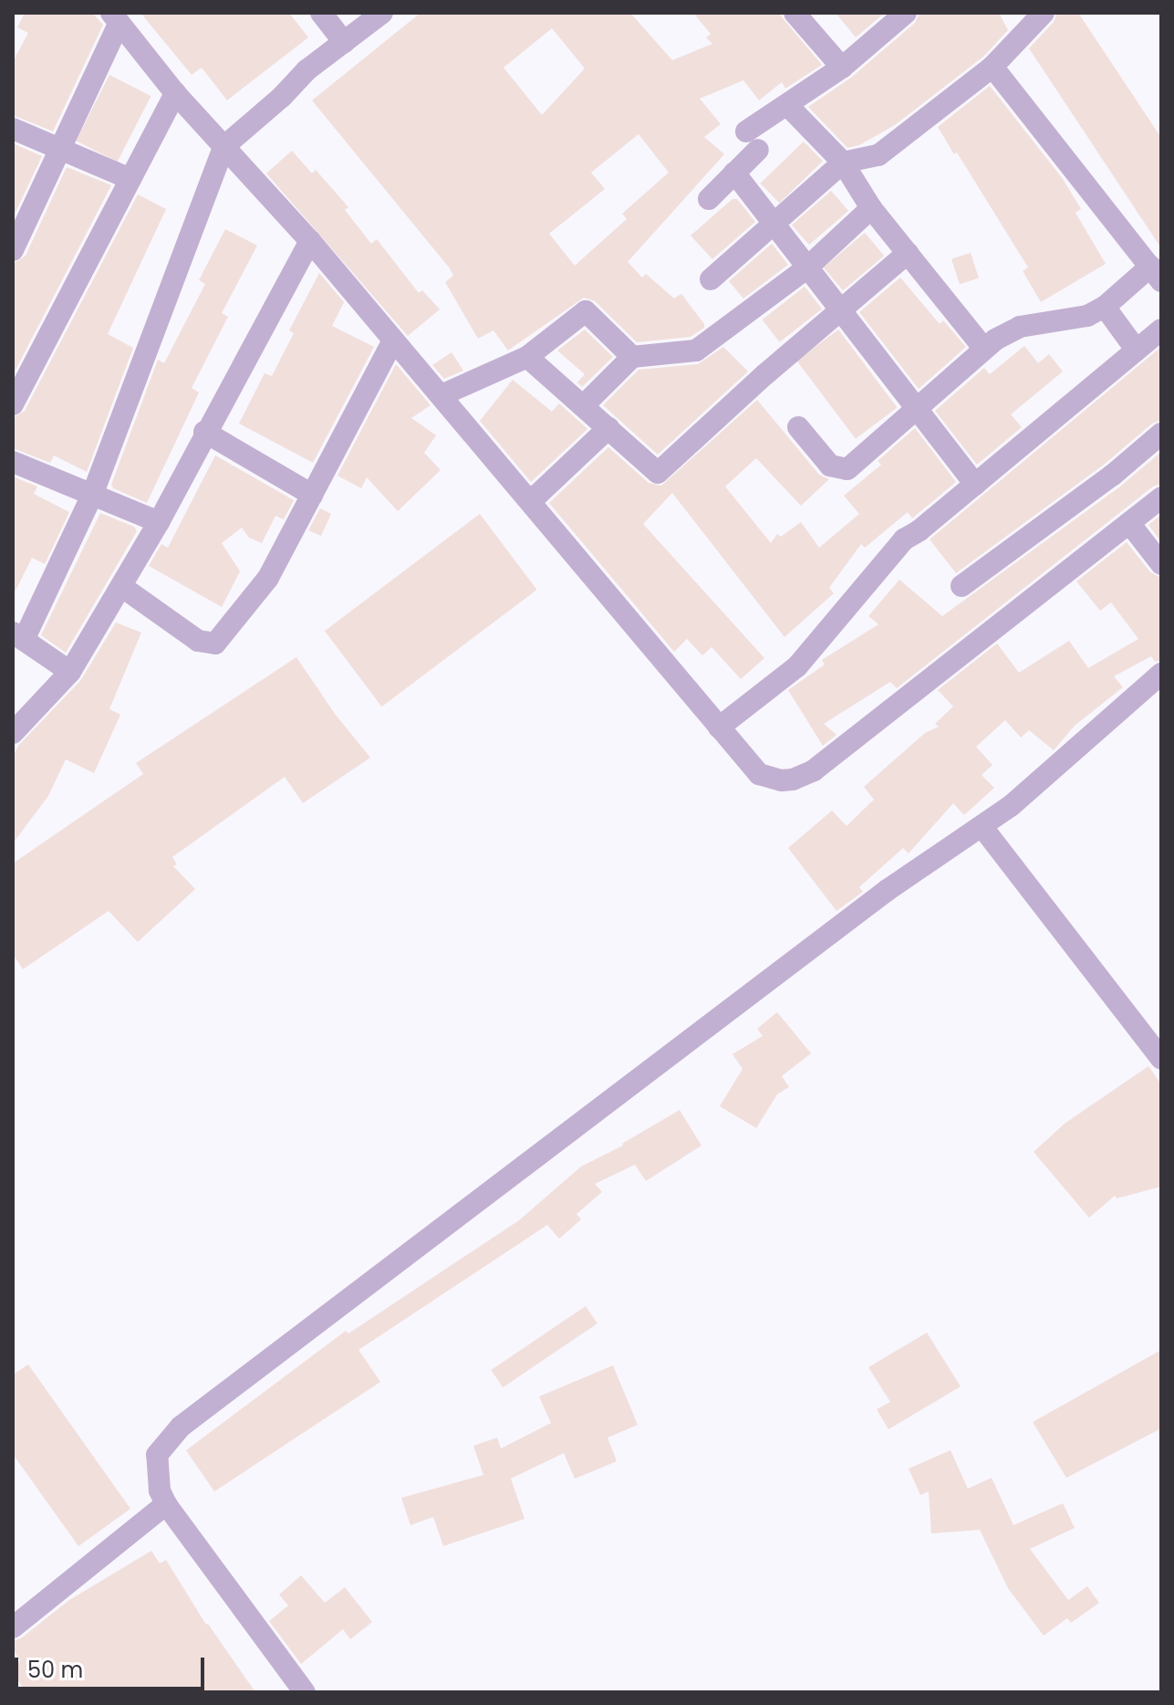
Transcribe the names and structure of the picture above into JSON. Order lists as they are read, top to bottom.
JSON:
{
  "scale_bar": "50 m"
}
